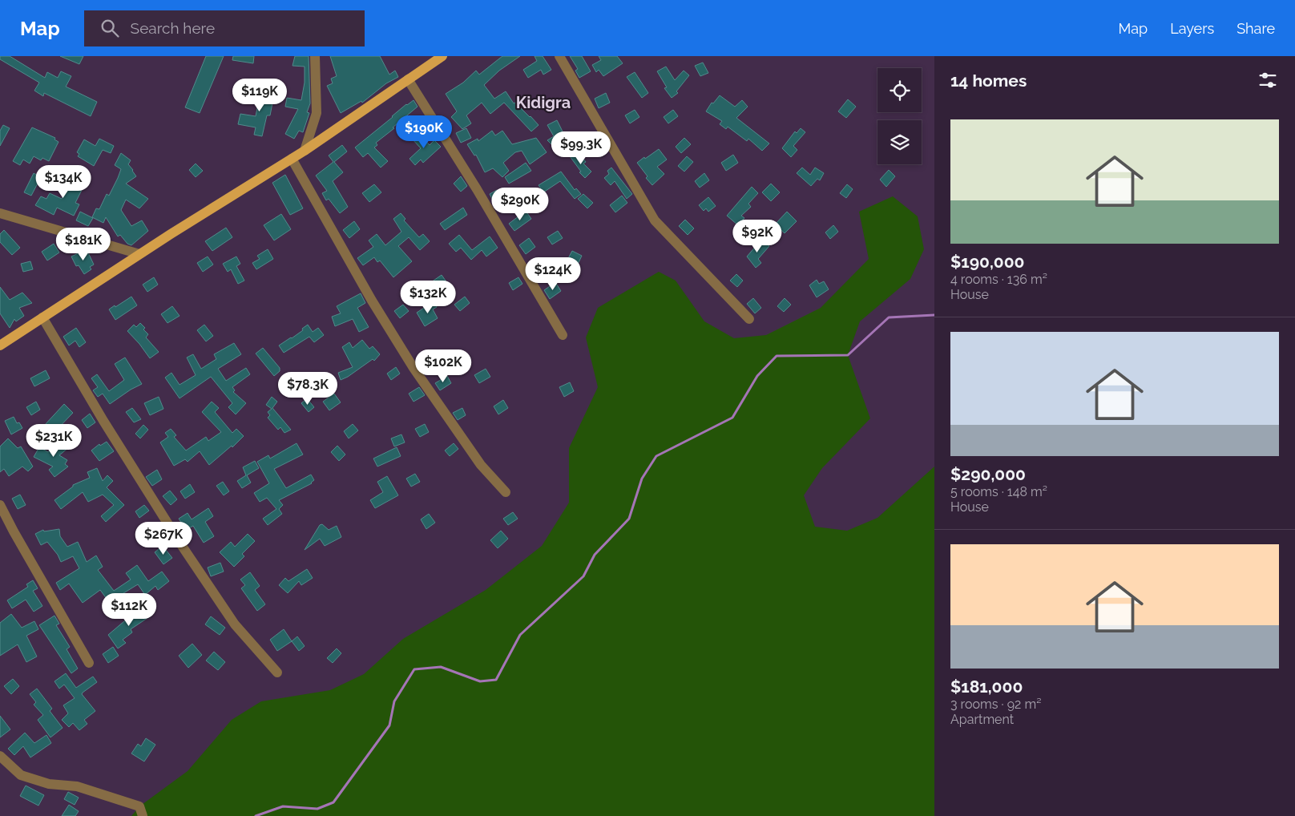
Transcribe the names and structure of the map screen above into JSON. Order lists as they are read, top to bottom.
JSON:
{
  "districts": ["Kidigra"],
  "page": {
    "header": "Map",
    "search": "Search here",
    "nav": ["Map", "Layers", "Share"],
    "heading": "14 homes",
    "price": [
      "$119K",
      "$190K",
      "$99.3K",
      "$134K",
      "$290K",
      "$92K",
      "$181K",
      "$124K",
      "$132K",
      "$102K",
      "$78.3K",
      "$231K",
      "$267K",
      "$112K"
    ],
    "list": [
      {
        "name": "$190,000",
        "note": "4 rooms · 136 m² · House"
      },
      {
        "name": "$290,000",
        "note": "5 rooms · 148 m² · House"
      },
      {
        "name": "$181,000",
        "note": "3 rooms · 92 m² · Apartment"
      }
    ]
  }
}
